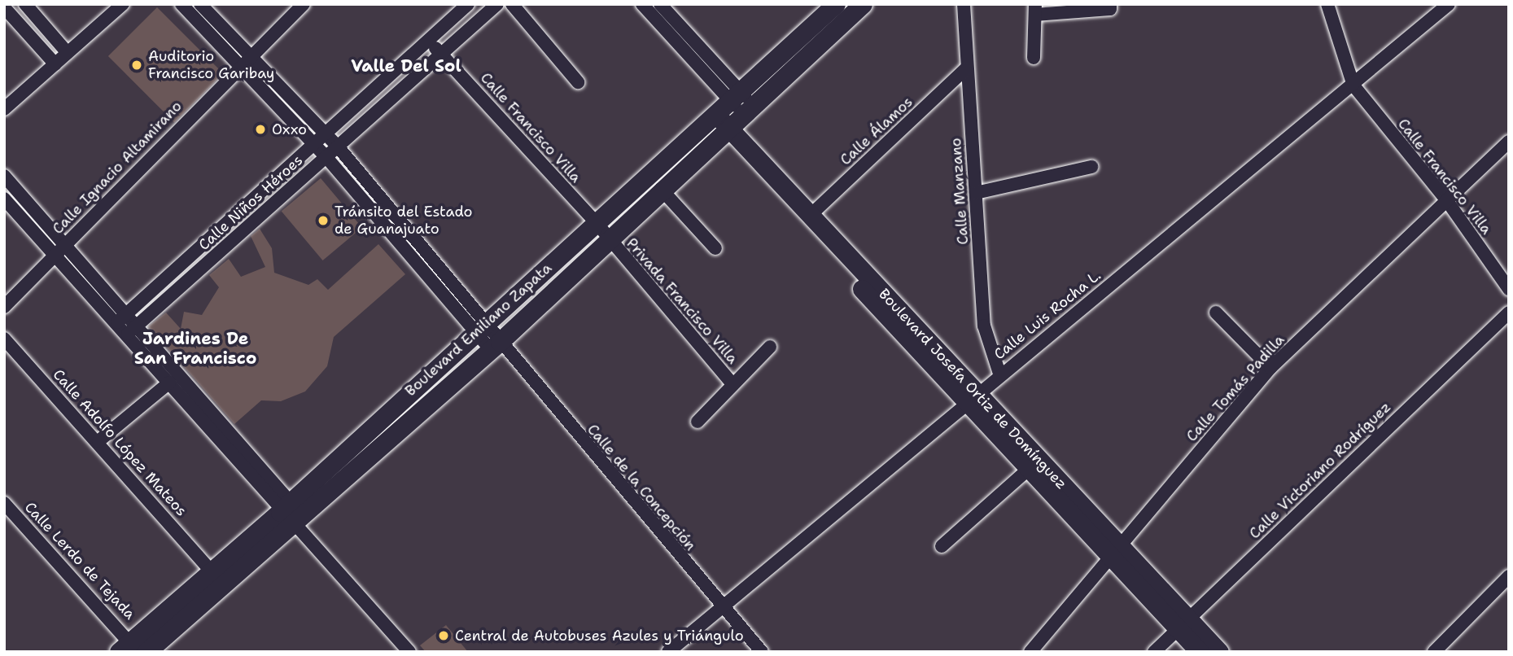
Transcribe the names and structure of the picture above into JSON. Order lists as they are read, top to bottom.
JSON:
{
  "streets": {
    "street": [
      "Calle Francisco Villa",
      "Calle Álamos",
      "Calle Ignacio Altamirano",
      "Calle Manzano",
      "Calle Niños Héroes",
      "Privada Francisco Villa",
      "Calle Luis Rocha L.",
      "Boulevard Emiliano Zapata",
      "Calle Tomás Padilla",
      "Boulevard Josefa Ortiz de Domínguez",
      "Calle Adolfo López Mateos",
      "Calle Victoriano Rodríguez",
      "Calle de la Concepción",
      "Calle Lerdo de Tejada"
    ]
  },
  "crossings": [
    ["Calle Francisco Villa", "Calle Niños Héroes"],
    ["Calle Francisco Villa", "Privada Francisco Villa"],
    ["Calle Francisco Villa", "Calle Luis Rocha L."],
    ["Calle Francisco Villa", "Boulevard Emiliano Zapata"],
    ["Calle Francisco Villa", "Calle Tomás Padilla"],
    ["Calle Álamos", "Calle Manzano"],
    ["Calle Álamos", "Boulevard Josefa Ortiz de Domínguez"],
    ["Calle Manzano", "Calle Luis Rocha L."],
    ["Privada Francisco Villa", "Boulevard Emiliano Zapata"],
    ["Calle Luis Rocha L.", "Boulevard Josefa Ortiz de Domínguez"],
    ["Calle Luis Rocha L.", "Calle de la Concepción"],
    ["Boulevard Emiliano Zapata", "Boulevard Josefa Ortiz de Domínguez"],
    ["Boulevard Emiliano Zapata", "Calle Adolfo López Mateos"],
    ["Boulevard Emiliano Zapata", "Calle de la Concepción"],
    ["Boulevard Emiliano Zapata", "Calle Lerdo de Tejada"],
    ["Calle Tomás Padilla", "Boulevard Josefa Ortiz de Domínguez"],
    ["Boulevard Josefa Ortiz de Domínguez", "Calle Victoriano Rodríguez"]
  ],
  "districts": ["Valle Del Sol", "Jardines De San Francisco"],
  "places": [
    "Auditorio Francisco Garibay",
    "Oxxo",
    "Tránsito del Estado de Guanajuato",
    "Central de Autobuses Azules y Triángulo"
  ]
}
